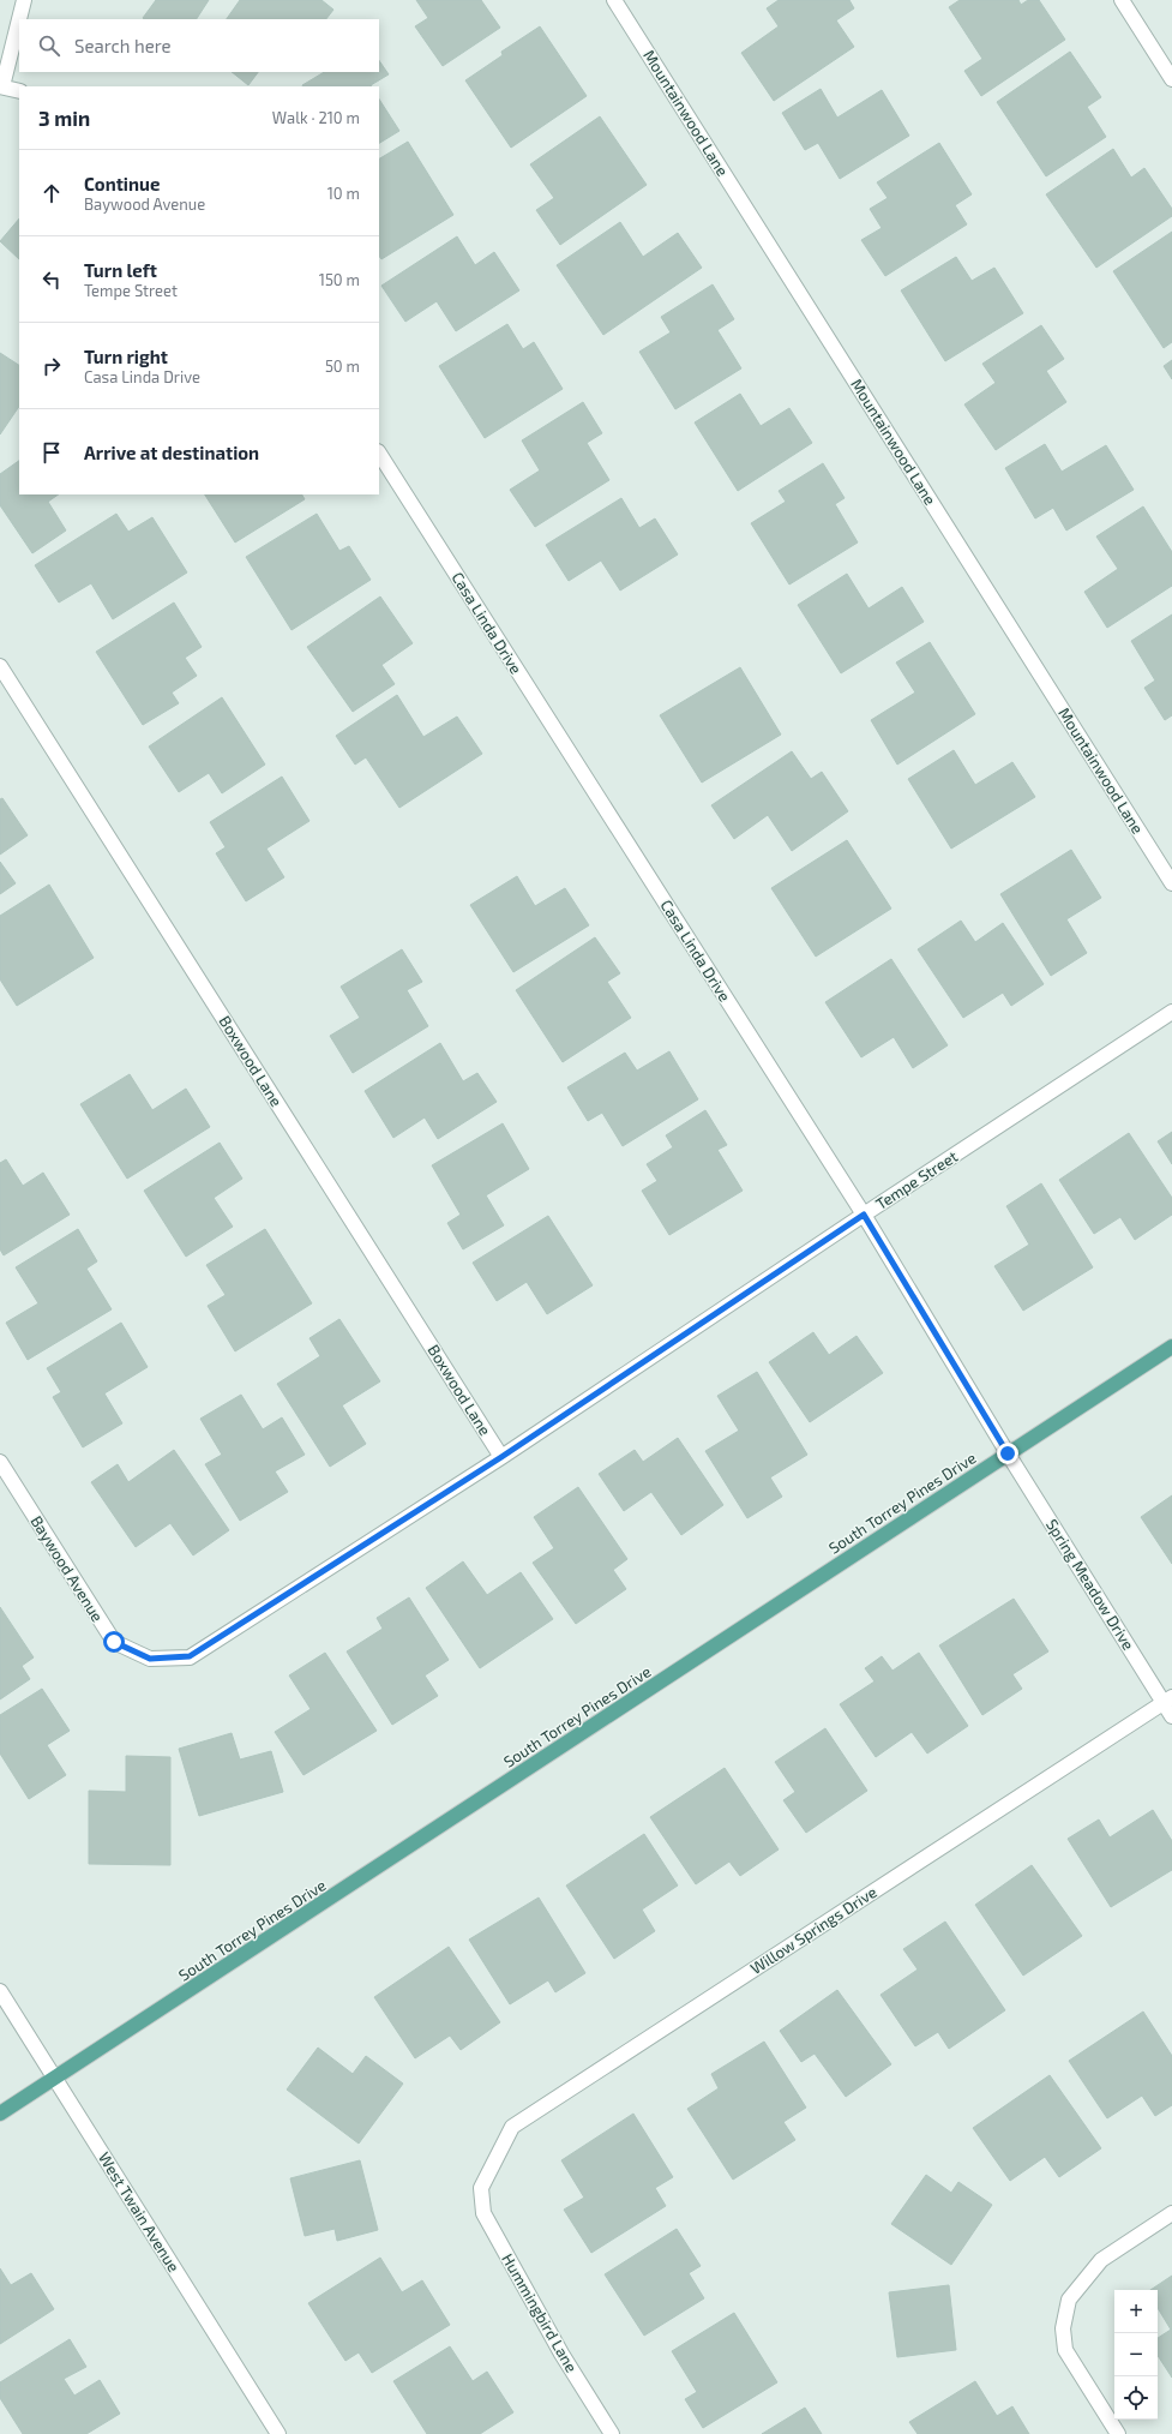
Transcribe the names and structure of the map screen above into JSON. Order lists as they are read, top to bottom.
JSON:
{
  "streets": {
    "main road": ["South Torrey Pines Drive"],
    "street": [
      "Mountainwood Lane",
      "Casa Linda Drive",
      "Boxwood Lane",
      "Tempe Street",
      "Baywood Avenue",
      "Spring Meadow Drive",
      "Willow Springs Drive",
      "West Twain Avenue",
      "Hummingbird Lane"
    ]
  },
  "crossings": [
    ["Casa Linda Drive", "Tempe Street"],
    ["Casa Linda Drive", "South Torrey Pines Drive"],
    ["Casa Linda Drive", "Spring Meadow Drive"],
    ["Boxwood Lane", "Tempe Street"],
    ["Tempe Street", "Baywood Avenue"],
    ["South Torrey Pines Drive", "Spring Meadow Drive"],
    ["South Torrey Pines Drive", "West Twain Avenue"],
    ["Spring Meadow Drive", "Willow Springs Drive"],
    ["Willow Springs Drive", "Hummingbird Lane"]
  ],
  "page": {
    "search": "Search here",
    "heading": ["3 min", "Walk · 210 m"],
    "list": [
      ["Continue", "Baywood Avenue", "10 m"],
      ["Turn left", "Tempe Street", "150 m"],
      ["Turn right", "Casa Linda Drive", "50 m"],
      "Arrive at destination"
    ],
    "map_buttons": ["+", "−"]
  }
}
